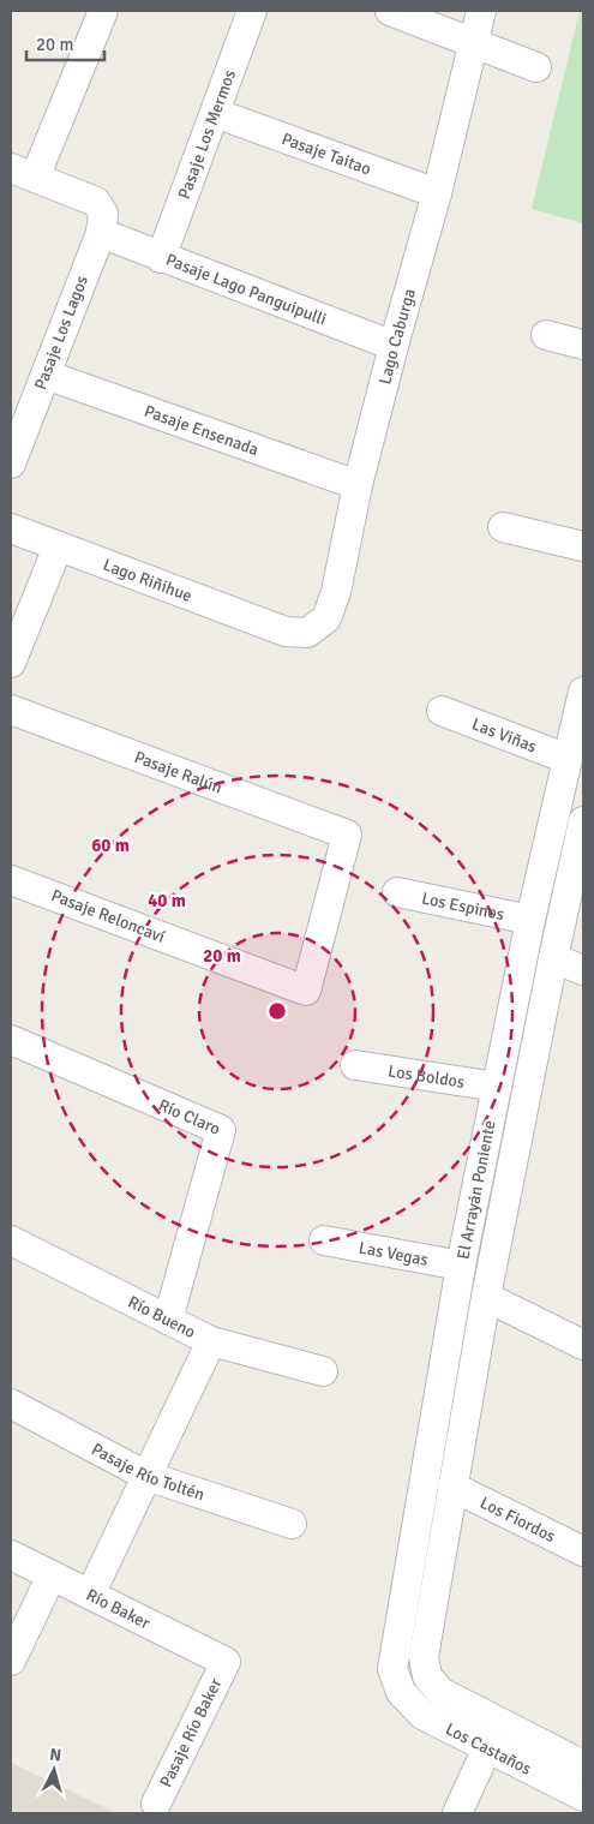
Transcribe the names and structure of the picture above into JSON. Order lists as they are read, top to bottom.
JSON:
{
  "streets": {
    "street": [
      "Pasaje Los Mermos",
      "Pasaje Taitao",
      "Pasaje Lago Panguipulli",
      "Pasaje Los Lagos",
      "Lago Caburga",
      "Pasaje Ensenada",
      "Lago Riñihue",
      "Las Viñas",
      "Pasaje Ralún",
      "Los Espinos",
      "Pasaje Reloncaví",
      "Los Boldos",
      "Río Claro",
      "El Arrayán Poniente",
      "Las Vegas",
      "Río Bueno",
      "Pasaje Río Toltén",
      "Los Fiordos",
      "Río Baker",
      "Pasaje Río Baker",
      "Los Castaños"
    ]
  },
  "crossings": [
    ["Pasaje Los Mermos", "Pasaje Taitao"],
    ["Pasaje Los Mermos", "Pasaje Lago Panguipulli"],
    ["Pasaje Taitao", "Lago Caburga"],
    ["Pasaje Lago Panguipulli", "Pasaje Los Lagos"],
    ["Pasaje Lago Panguipulli", "Lago Caburga"],
    ["Pasaje Los Lagos", "Pasaje Ensenada"],
    ["Lago Caburga", "Pasaje Ensenada"],
    ["Lago Caburga", "Lago Riñihue"],
    ["Las Viñas", "El Arrayán Poniente"],
    ["Pasaje Ralún", "Pasaje Reloncaví"],
    ["Los Espinos", "El Arrayán Poniente"],
    ["Los Boldos", "El Arrayán Poniente"],
    ["Río Claro", "Río Bueno"],
    ["El Arrayán Poniente", "Las Vegas"],
    ["El Arrayán Poniente", "Los Fiordos"],
    ["El Arrayán Poniente", "Los Castaños"],
    ["Río Baker", "Pasaje Río Baker"]
  ],
  "scale_bar": "20 m",
  "north": "top",
  "rings": ["60 m", "40 m", "20 m"]
}
